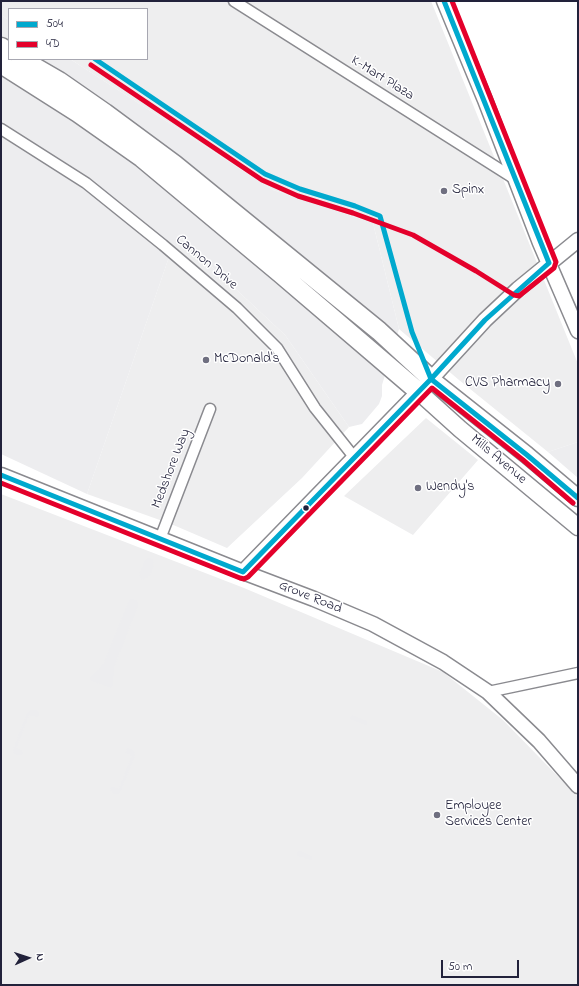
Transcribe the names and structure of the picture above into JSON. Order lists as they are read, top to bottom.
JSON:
{
  "streets": {
    "main road": ["Mills Avenue", "Grove Road"],
    "street": ["K-Mart Plaza", "Cannon Drive", "Medshore Way"]
  },
  "crossings": [
    ["Medshore Way", "Grove Road"]
  ],
  "places": [
    "Spinx",
    "McDonald's",
    "CVS Pharmacy",
    "Wendy's",
    "Employee Services Center"
  ],
  "lines": ["transit line 504", "transit line 4D"],
  "legend": ["504", "4D"],
  "scale_bar": "50 m",
  "north": "right"
}
